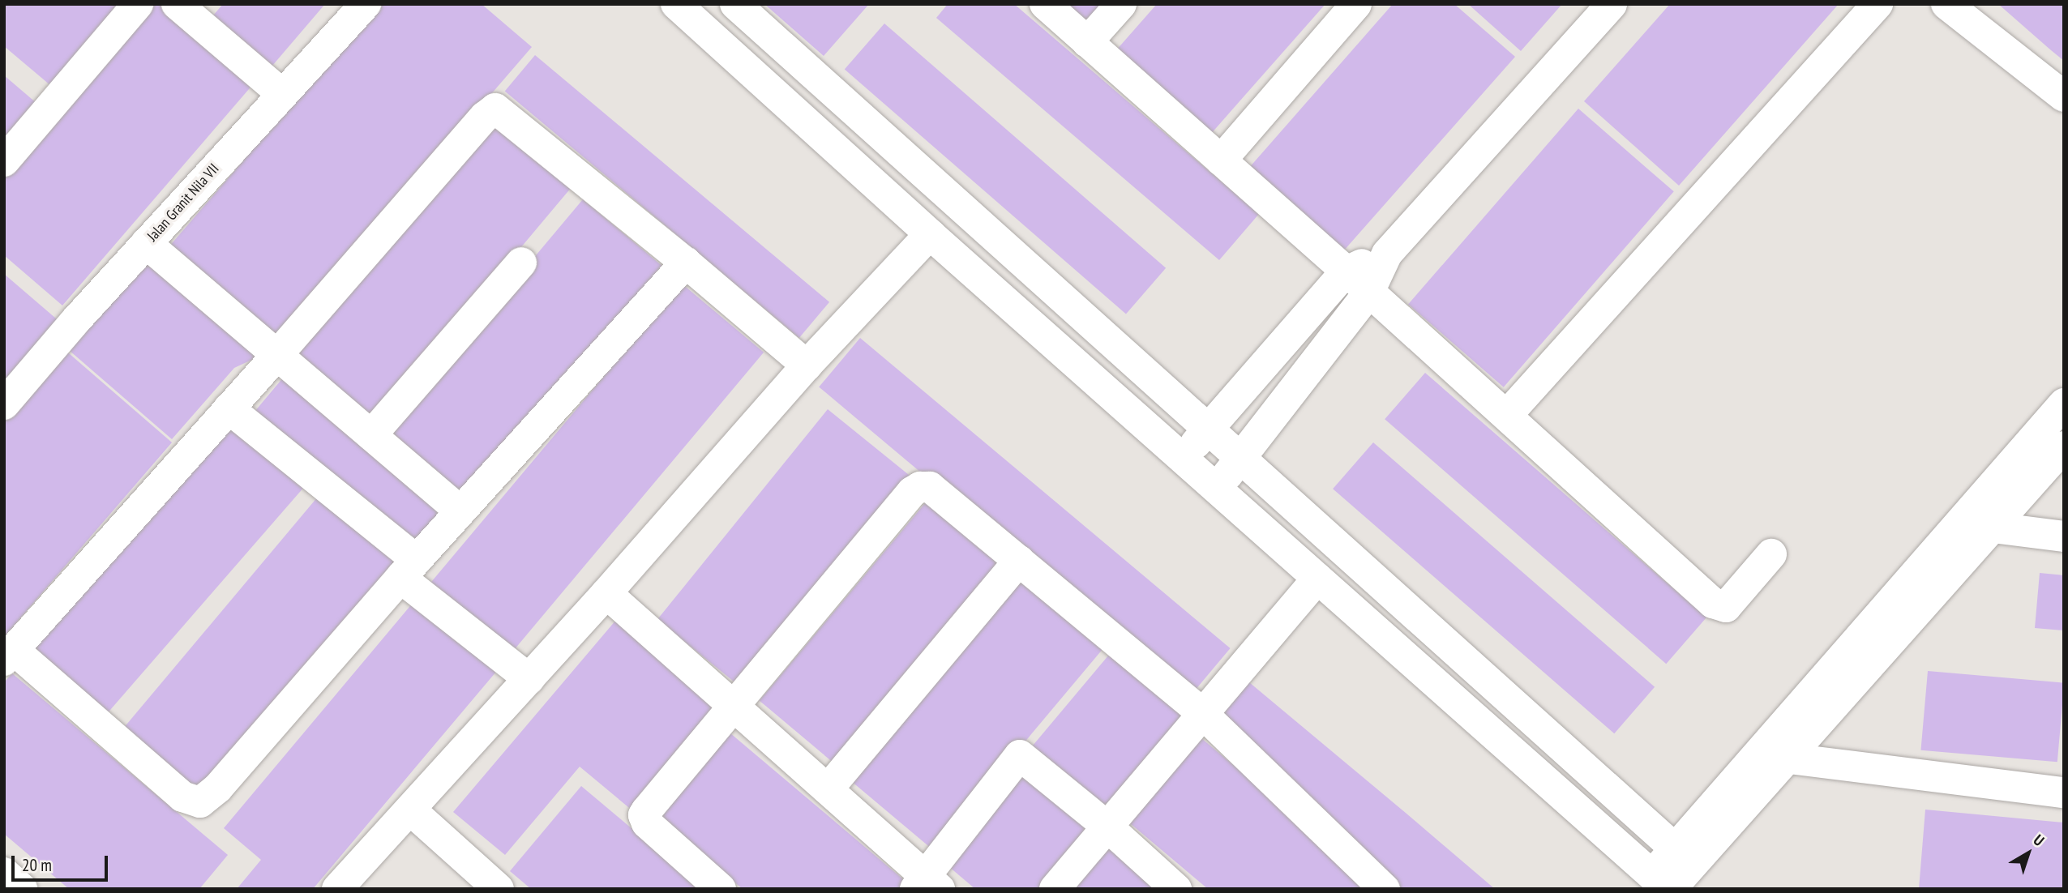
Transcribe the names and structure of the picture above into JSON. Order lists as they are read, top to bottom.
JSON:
{
  "streets": {
    "street": ["Jalan Granit Nila VII"]
  },
  "scale_bar": "20 m",
  "north": "top right"
}
